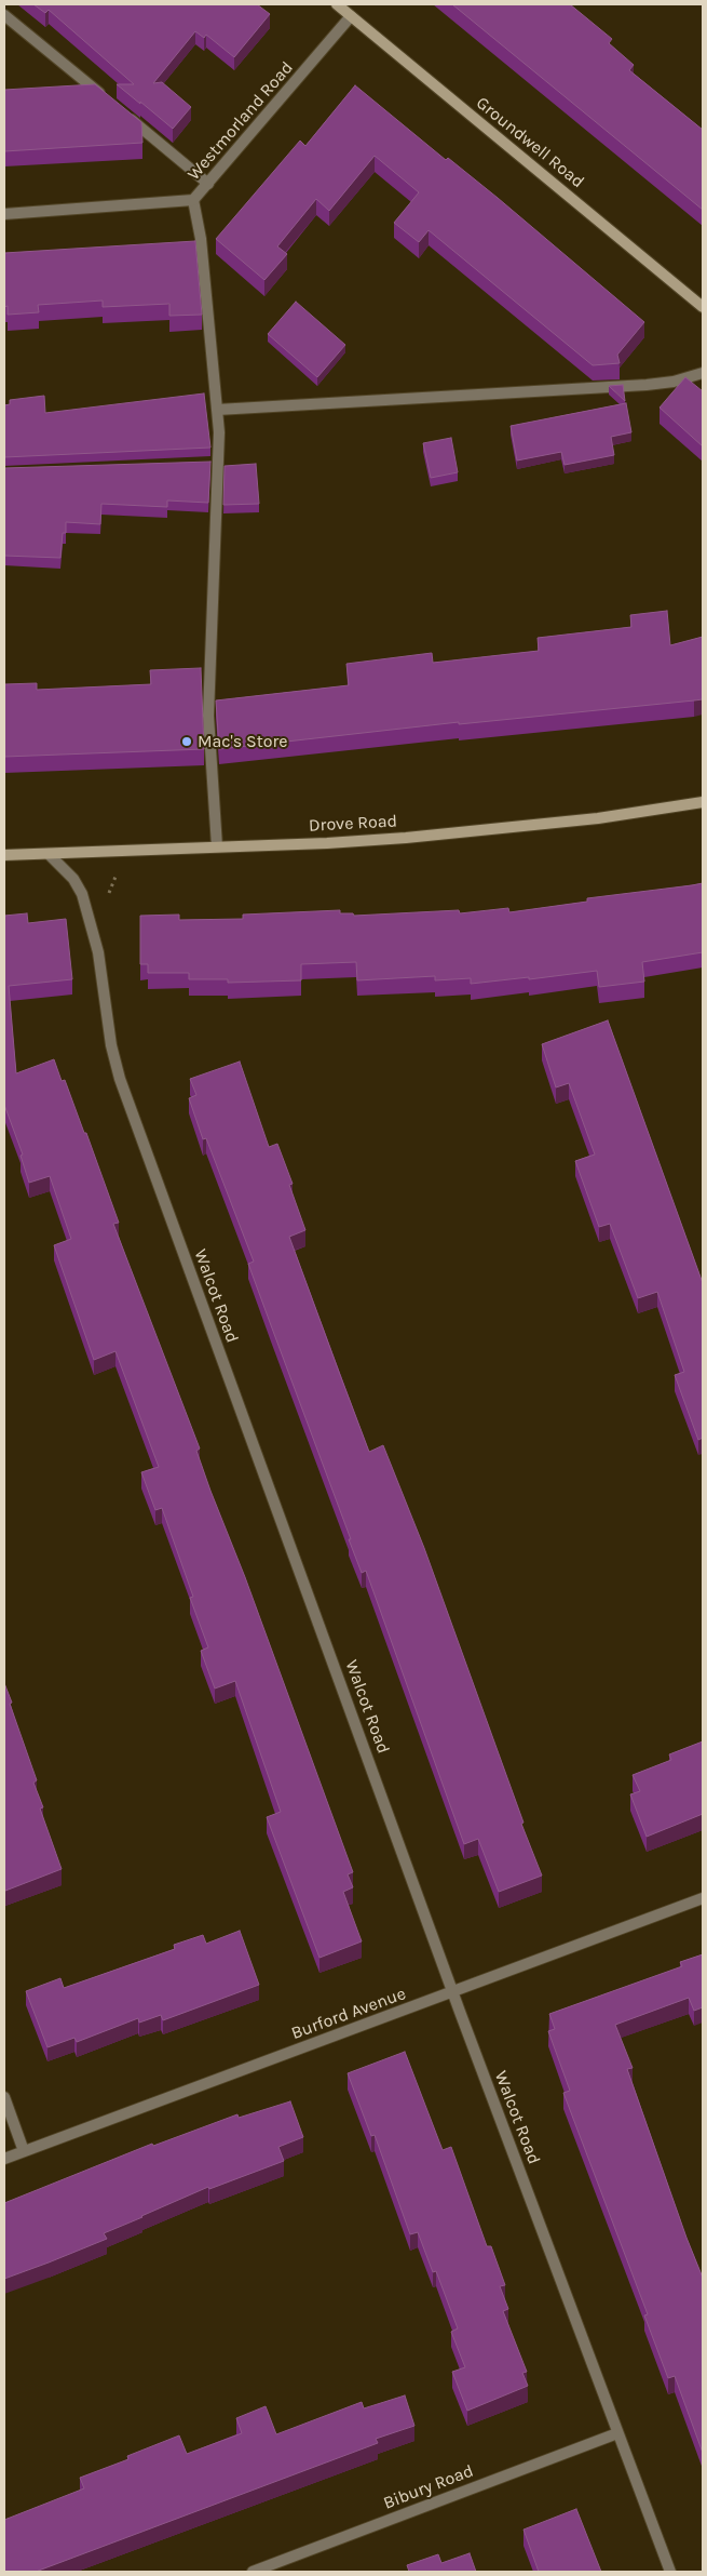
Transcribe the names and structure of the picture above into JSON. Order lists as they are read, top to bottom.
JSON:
{
  "streets": {
    "main road": ["Groundwell Road", "Drove Road"],
    "street": [
      "Westmorland Road",
      "Walcot Road",
      "Burford Avenue",
      "Bibury Road"
    ]
  },
  "crossings": [
    ["Westmorland Road", "Groundwell Road"],
    ["Drove Road", "Walcot Road"],
    ["Walcot Road", "Burford Avenue"],
    ["Walcot Road", "Bibury Road"]
  ],
  "places": ["Mac's Store"]
}
